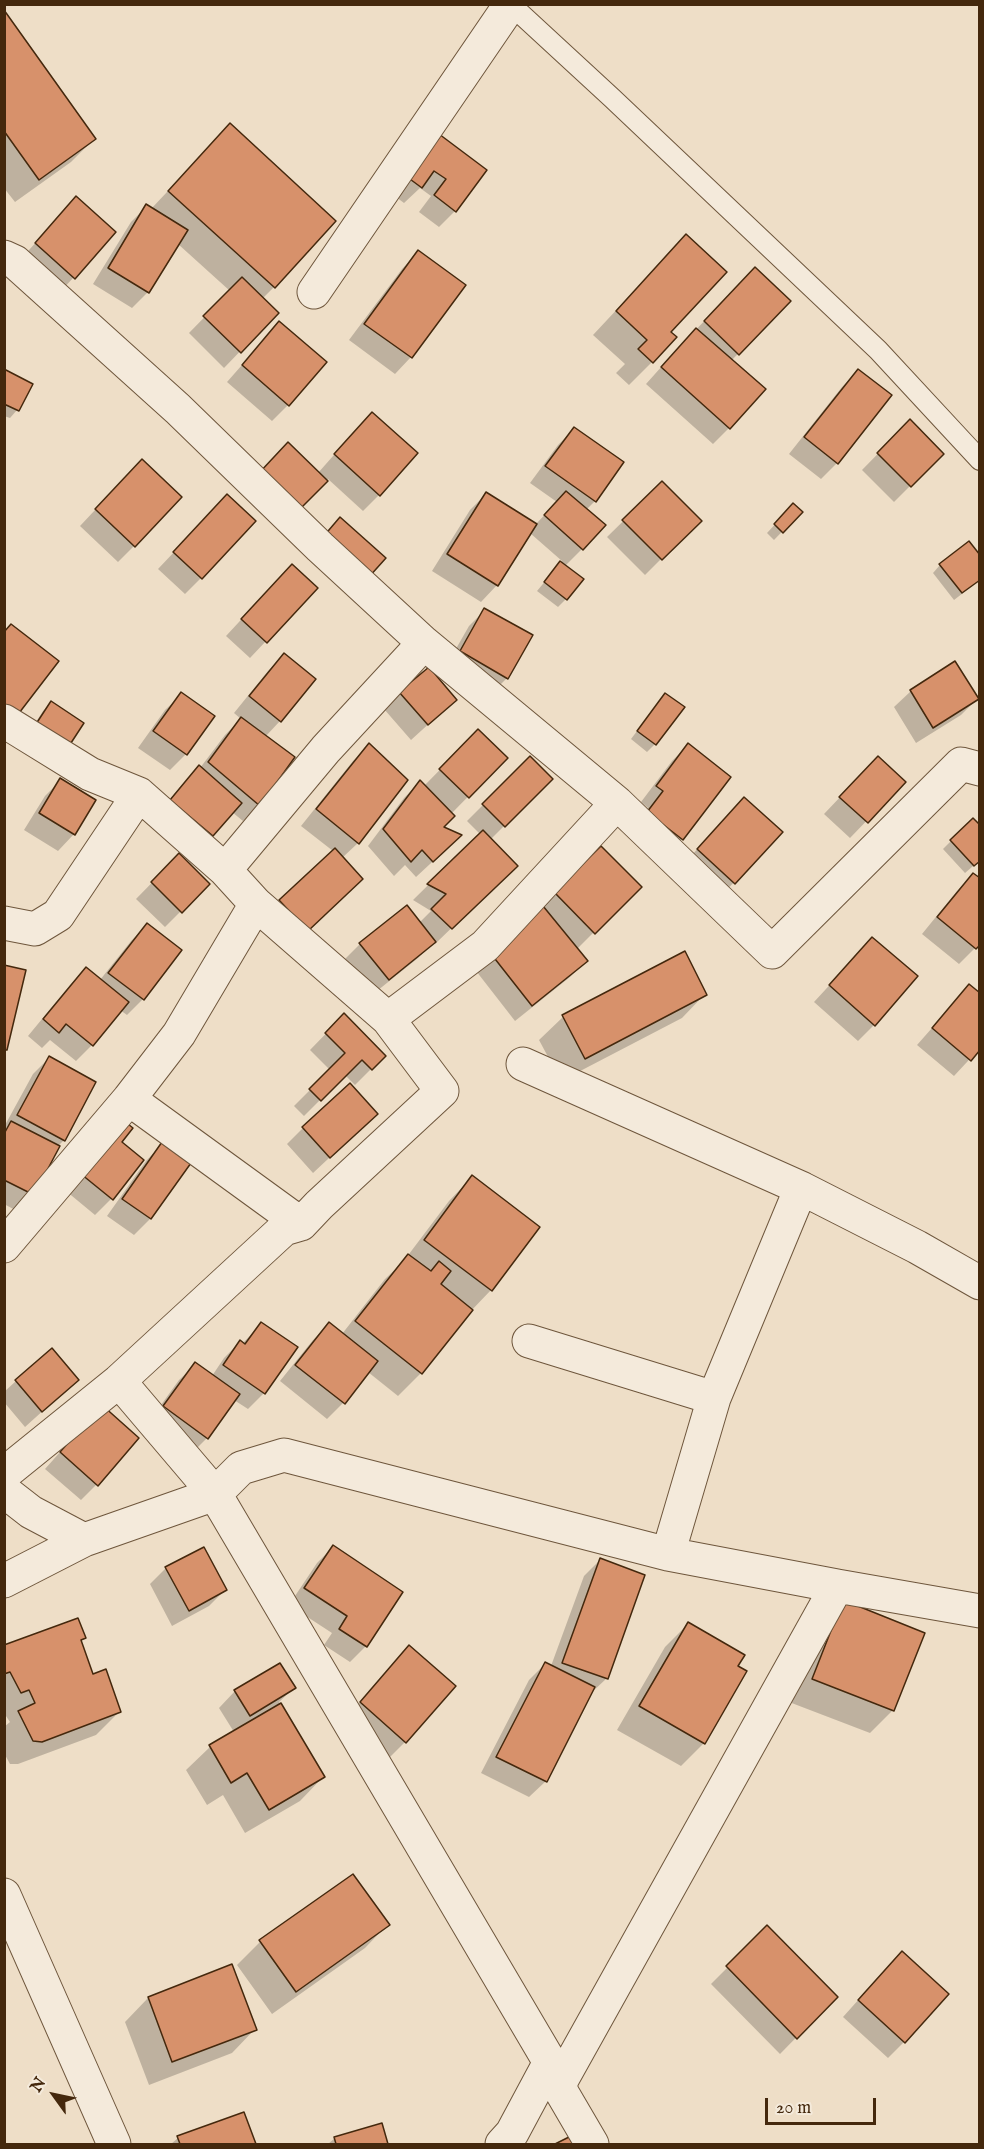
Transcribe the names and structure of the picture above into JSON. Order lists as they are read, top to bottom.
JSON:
{
  "scale_bar": "20 m",
  "north": "top left"
}
